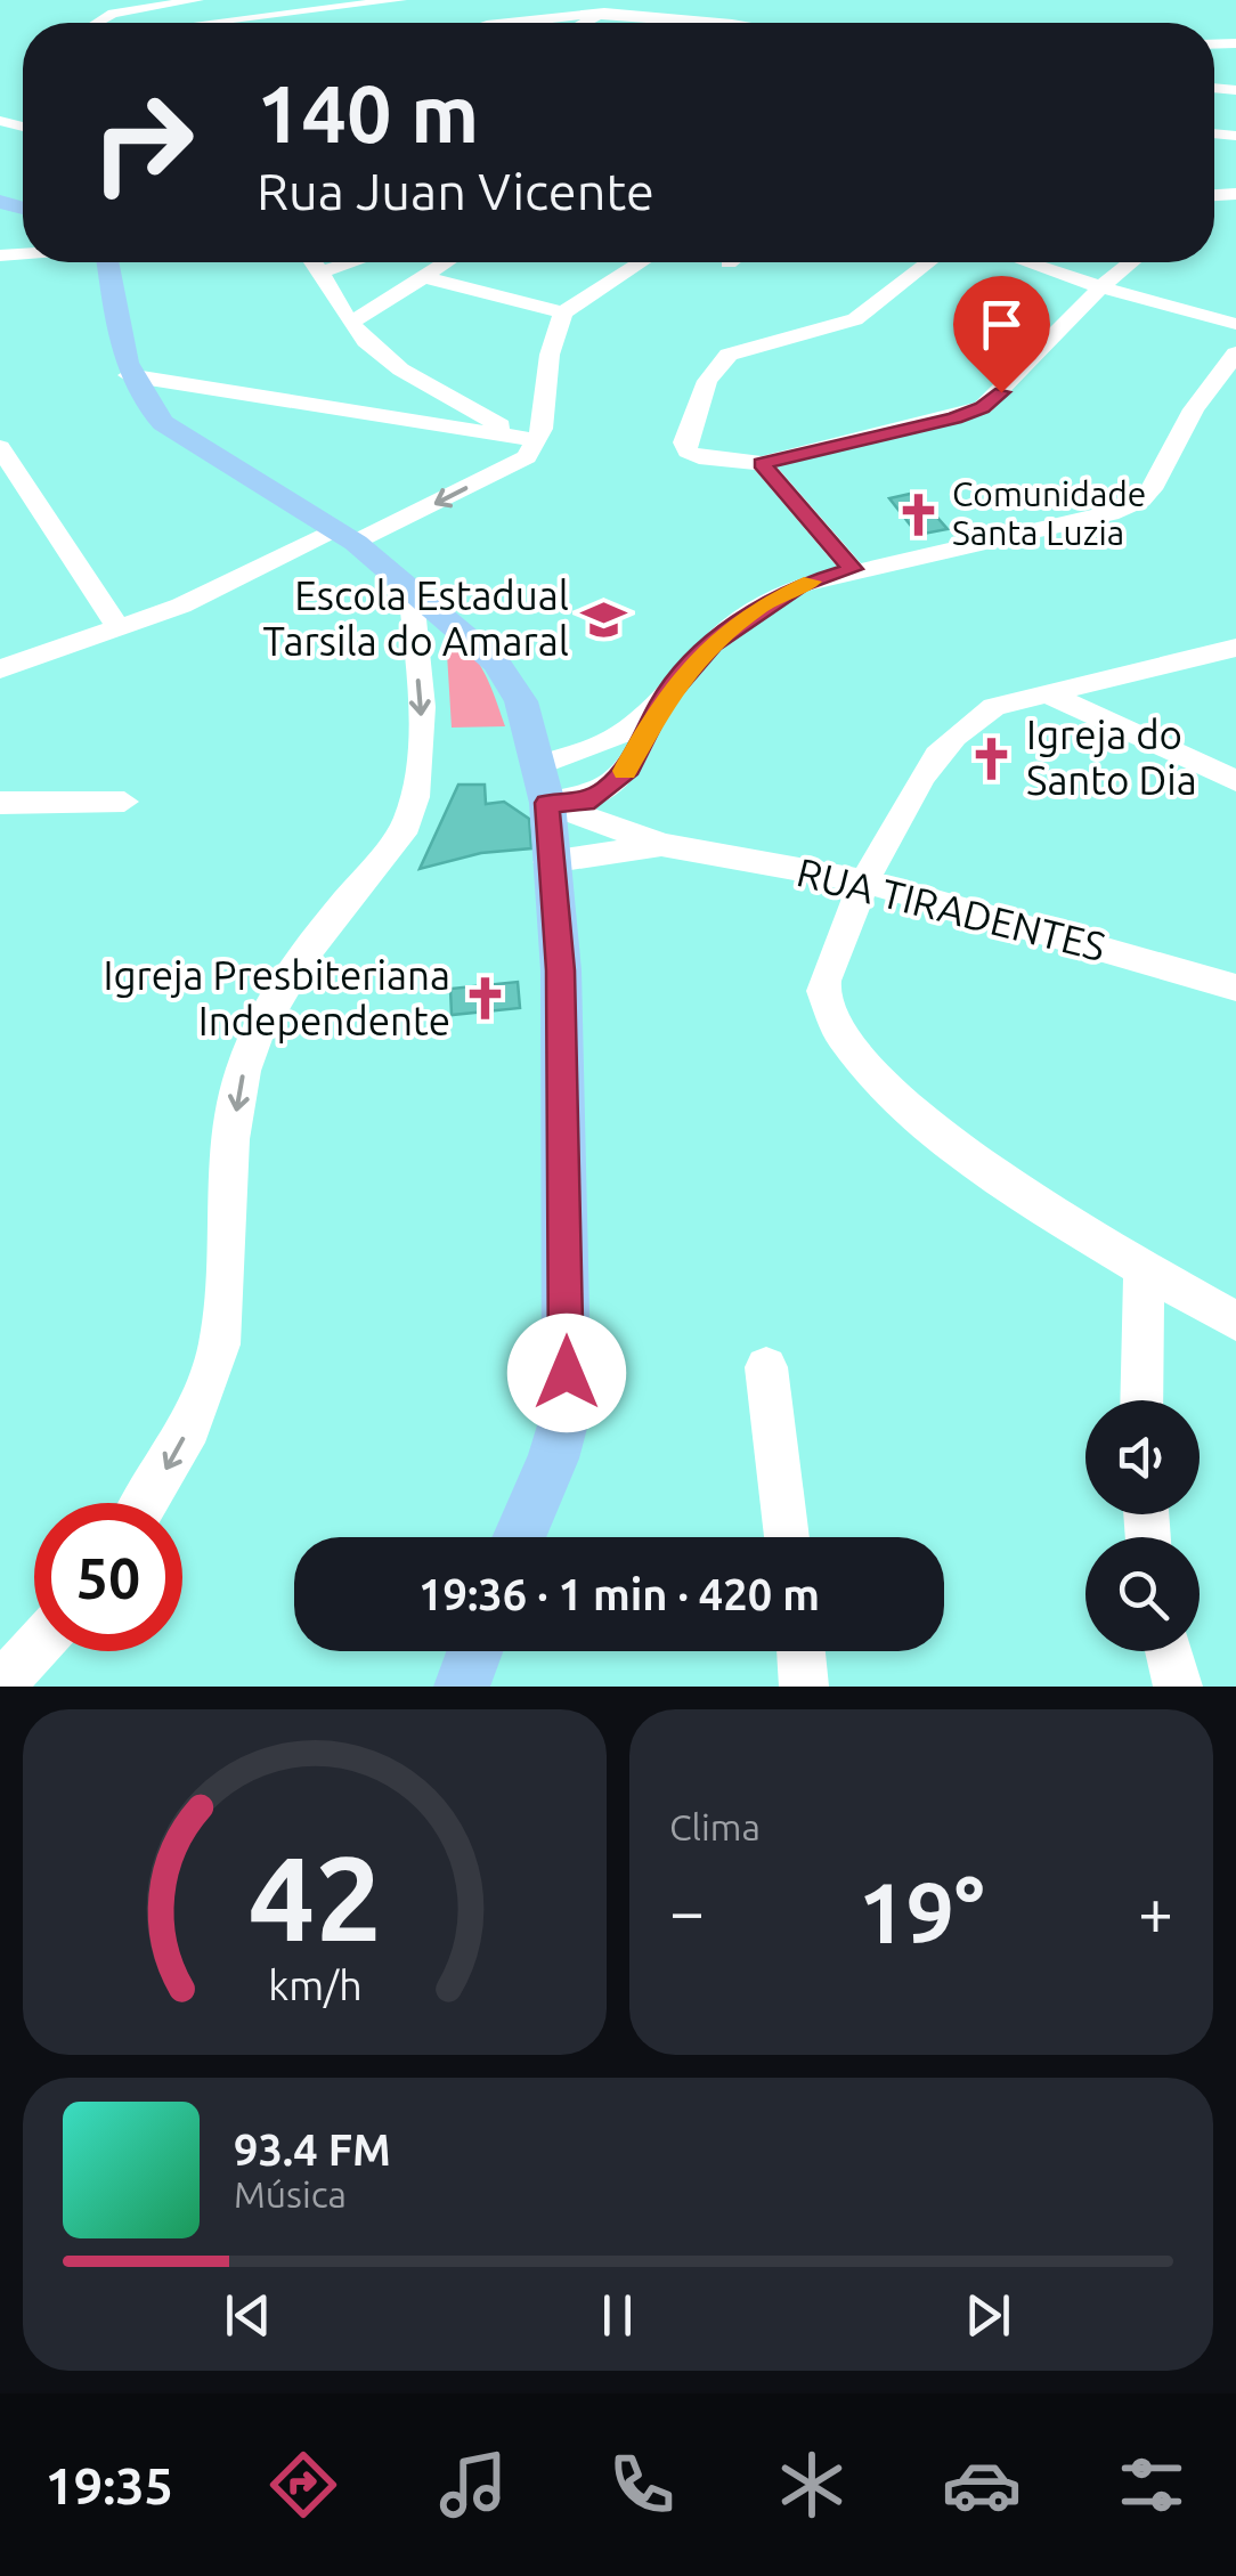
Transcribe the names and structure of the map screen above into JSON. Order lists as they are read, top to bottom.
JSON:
{
  "streets": {
    "street": ["RUA TIRADENTES"]
  },
  "places": {
    "church": ["Comunidade Santa Luzia", "Igreja do Santo Dia", "Igreja Presbiteriana Independente"],
    "school or university": ["Escola Estadual Tarsila do Amaral"]
  },
  "page": {
    "turn": ["140 m", "Rua Juan Vicente"],
    "limit": "50",
    "trip": "19:36 · 1 min · 420 m",
    "tile": "Clima",
    "heat": ["−", "19°", "+"],
    "song": ["93.4 FM", "Música"],
    "tabs": "19:35",
    "gauge": ["42", "km/h"]
  }
}
